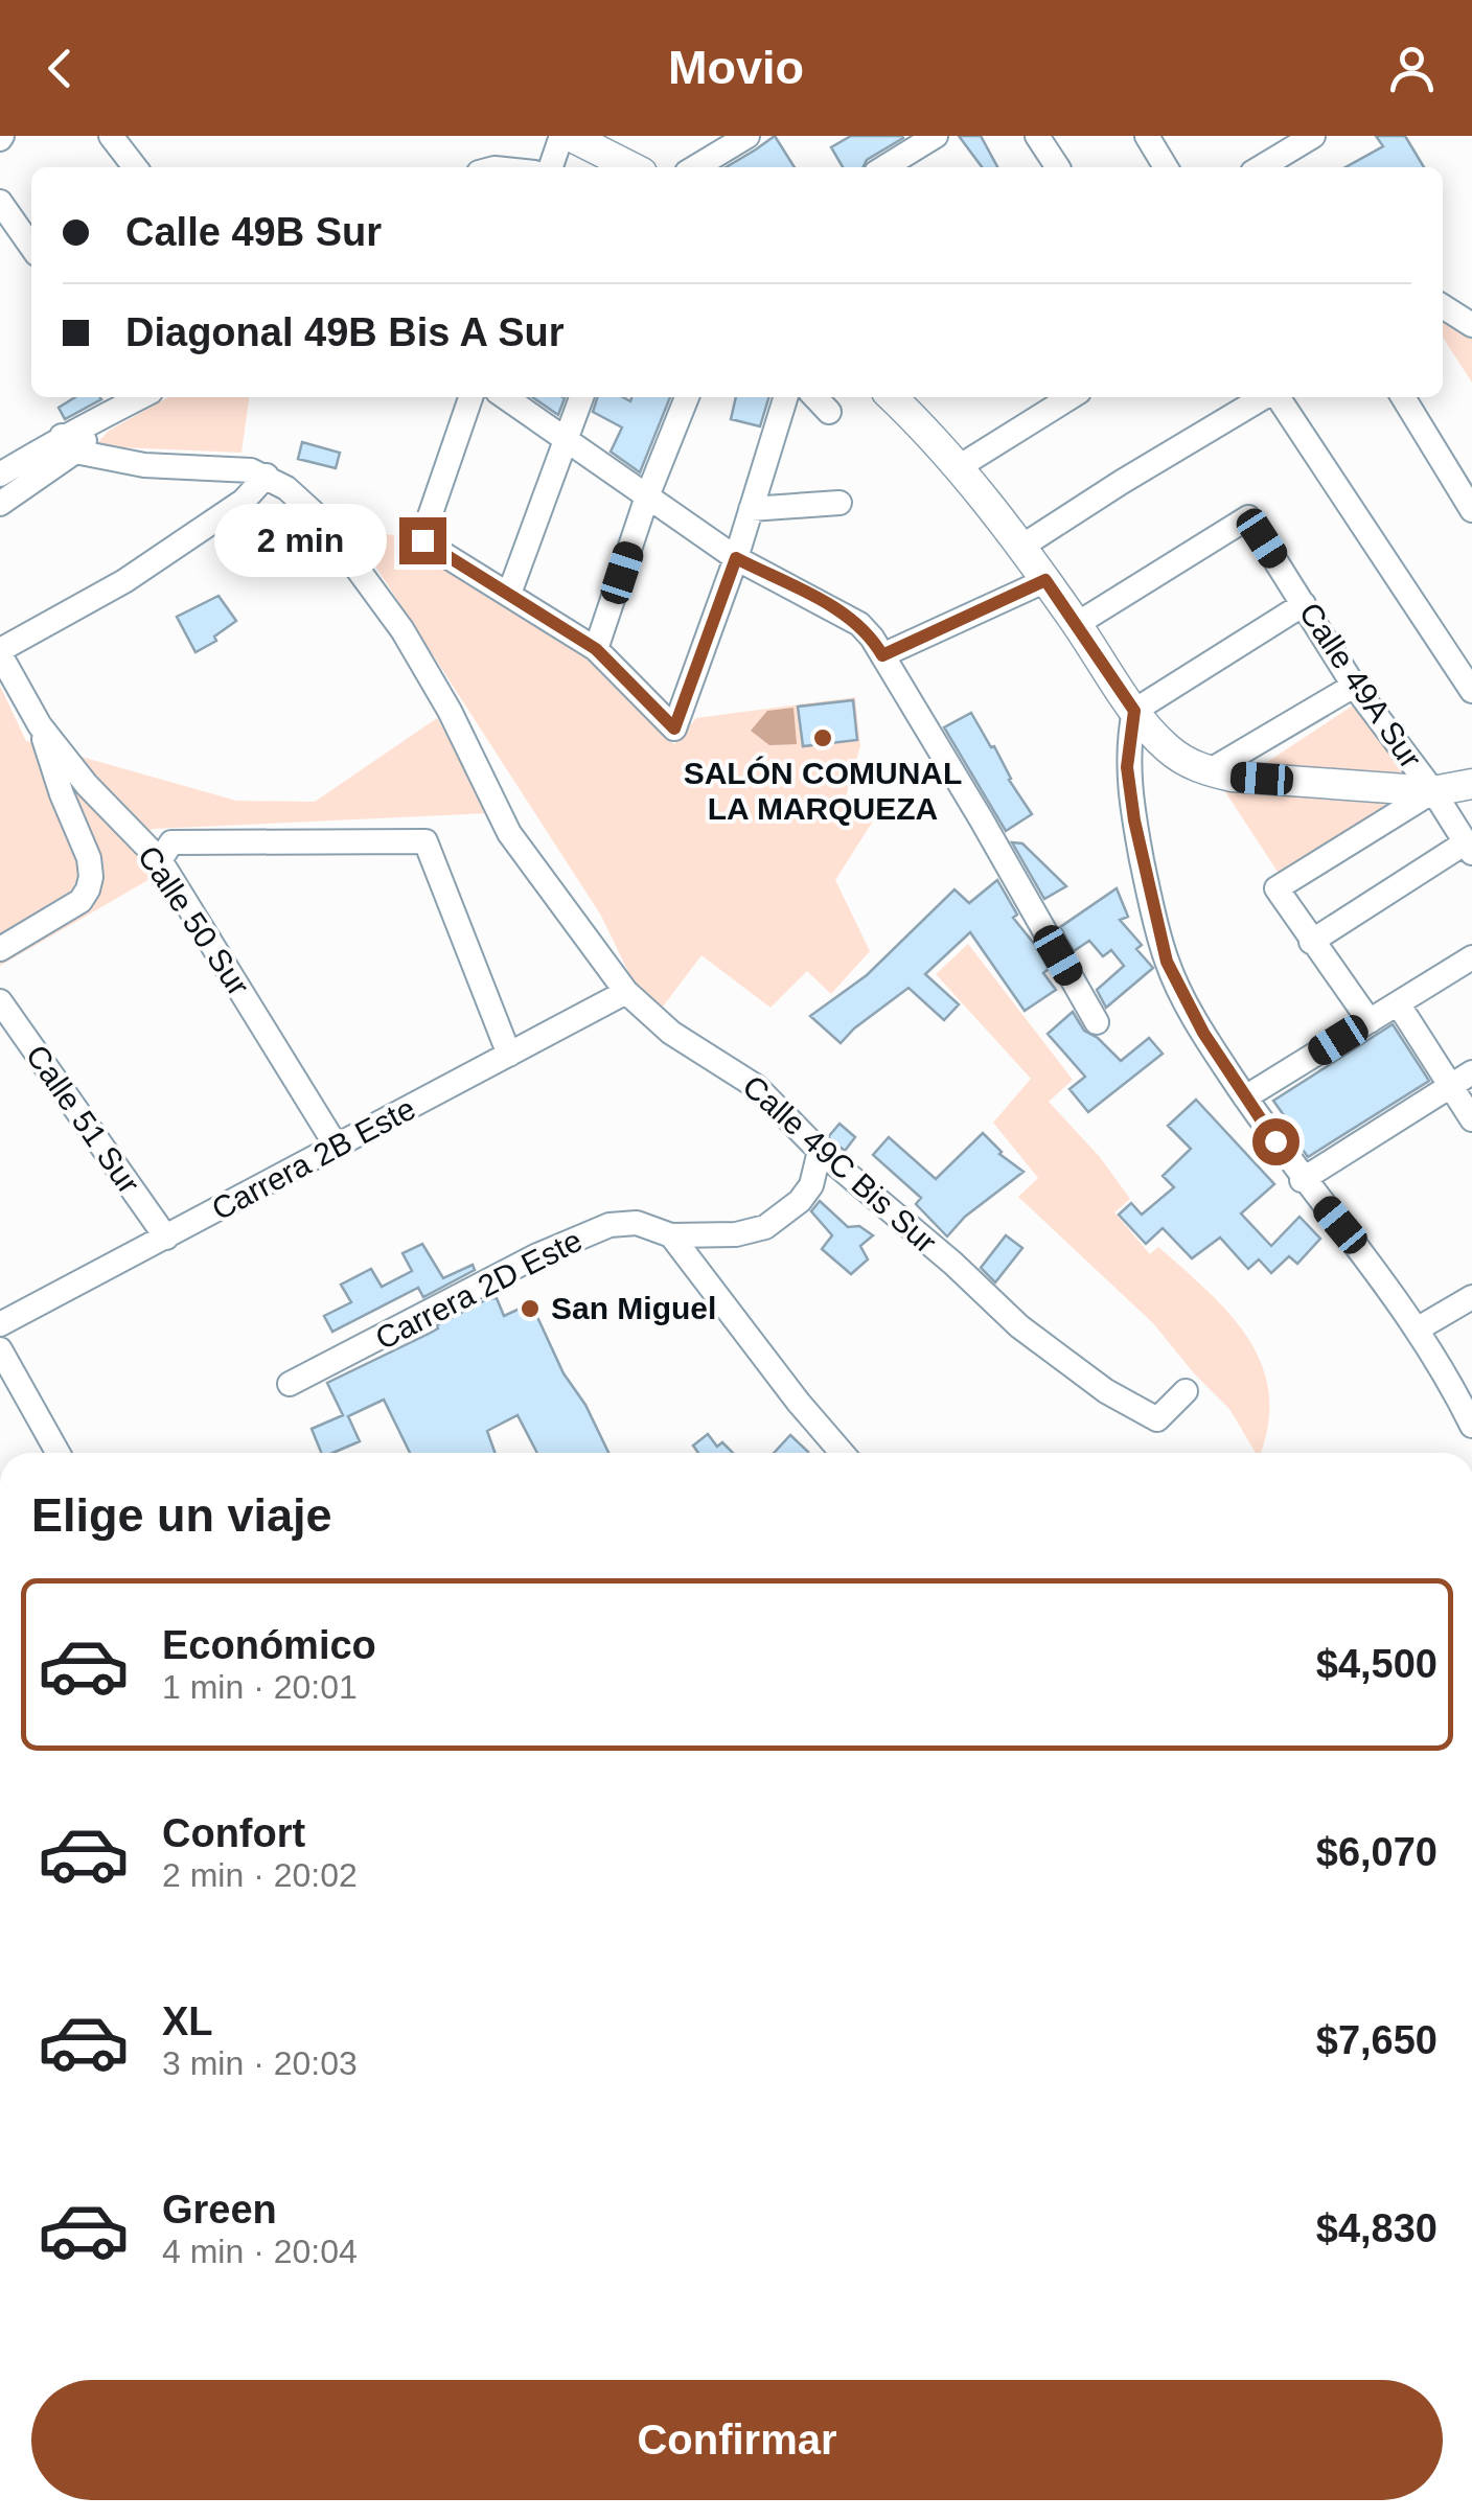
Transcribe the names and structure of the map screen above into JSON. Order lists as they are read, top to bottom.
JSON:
{
  "streets": {
    "street": [
      "Calle 49A Sur",
      "Calle 50 Sur",
      "Calle 51 Sur",
      "Carrera 2B Este",
      "Calle 49C Bis Sur",
      "Carrera 2D Este"
    ]
  },
  "crossings": [
    ["Calle 50 Sur", "Carrera 2B Este"],
    ["Calle 51 Sur", "Carrera 2B Este"],
    ["Carrera 2B Este", "Calle 49C Bis Sur"],
    ["Calle 49C Bis Sur", "Carrera 2D Este"]
  ],
  "places": ["SALÓN COMUNAL LA MARQUEZA", "San Miguel"],
  "page": {
    "header": "Movio",
    "banner": ["Calle 49B Sur", "Diagonal 49B Bis A Sur"],
    "bubble": "2 min",
    "heading": "Elige un viaje",
    "list": [
      {
        "name": "Económico",
        "note": "1 min · 20:01",
        "value": "$4,500"
      },
      {
        "name": "Confort",
        "note": "2 min · 20:02",
        "value": "$6,070"
      },
      {
        "name": "XL",
        "note": "3 min · 20:03",
        "value": "$7,650"
      },
      {
        "name": "Green",
        "note": "4 min · 20:04",
        "value": "$4,830"
      }
    ],
    "buttons": "Confirmar"
  }
}
